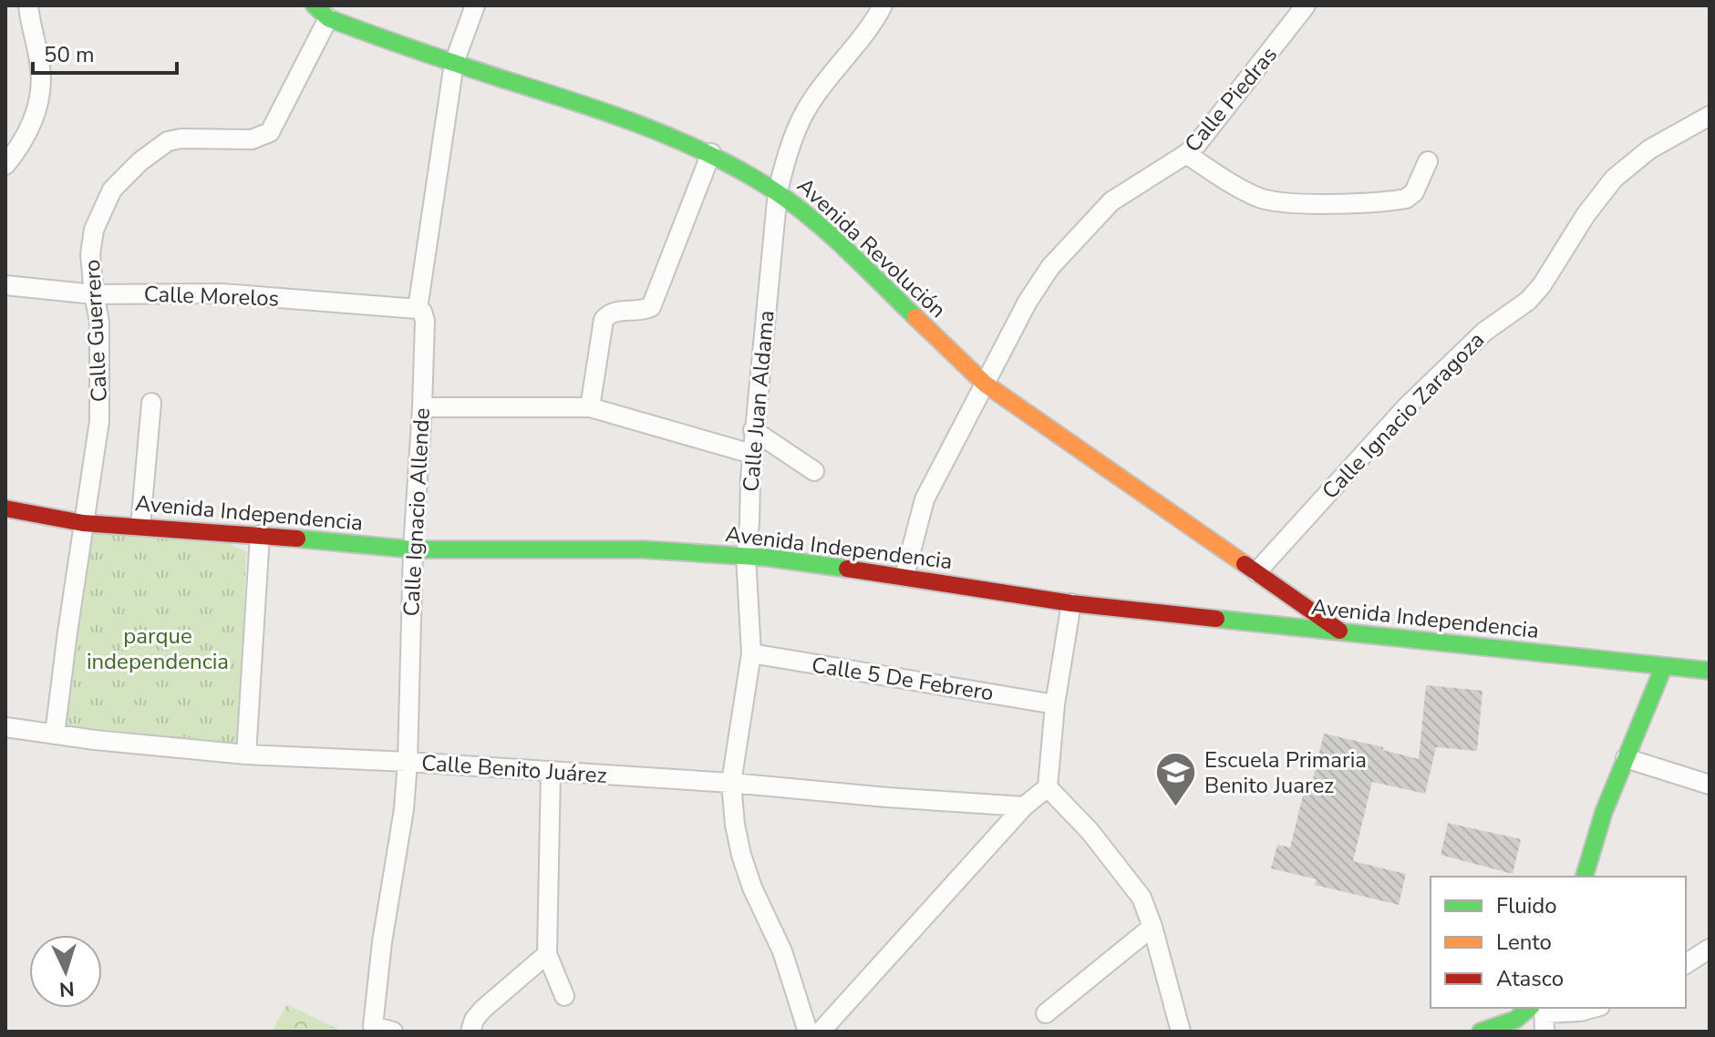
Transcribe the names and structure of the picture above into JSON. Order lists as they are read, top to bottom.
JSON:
{
  "streets": {
    "street": [
      "Calle Piedras",
      "Avenida Revolución",
      "Calle Morelos",
      "Calle Guerrero",
      "Calle Juan Aldama",
      "Calle Ignacio Zaragoza",
      "Calle Ignacio Allende",
      "Avenida Independencia",
      "Calle 5 De Febrero",
      "Calle Benito Juárez"
    ]
  },
  "crossings": [
    ["Calle Piedras", "Avenida Revolución"],
    ["Calle Piedras", "Avenida Independencia"],
    ["Avenida Revolución", "Calle Guerrero"],
    ["Avenida Revolución", "Calle Juan Aldama"],
    ["Avenida Revolución", "Calle Ignacio Zaragoza"],
    ["Avenida Revolución", "Calle Ignacio Allende"],
    ["Avenida Revolución", "Avenida Independencia"],
    ["Calle Morelos", "Calle Guerrero"],
    ["Calle Morelos", "Calle Ignacio Allende"],
    ["Calle Guerrero", "Avenida Independencia"],
    ["Calle Guerrero", "Calle Benito Juárez"],
    ["Calle Juan Aldama", "Avenida Independencia"],
    ["Calle Juan Aldama", "Calle 5 De Febrero"],
    ["Calle Juan Aldama", "Calle Benito Juárez"],
    ["Calle Ignacio Allende", "Avenida Independencia"],
    ["Calle Ignacio Allende", "Calle Benito Juárez"]
  ],
  "parks": ["parque independencia"],
  "places": {
    "school or university": ["Escuela Primaria Benito Juarez"]
  },
  "legend": ["Fluido", "Lento", "Atasco"],
  "scale_bar": "50 m",
  "north": "bottom"
}
